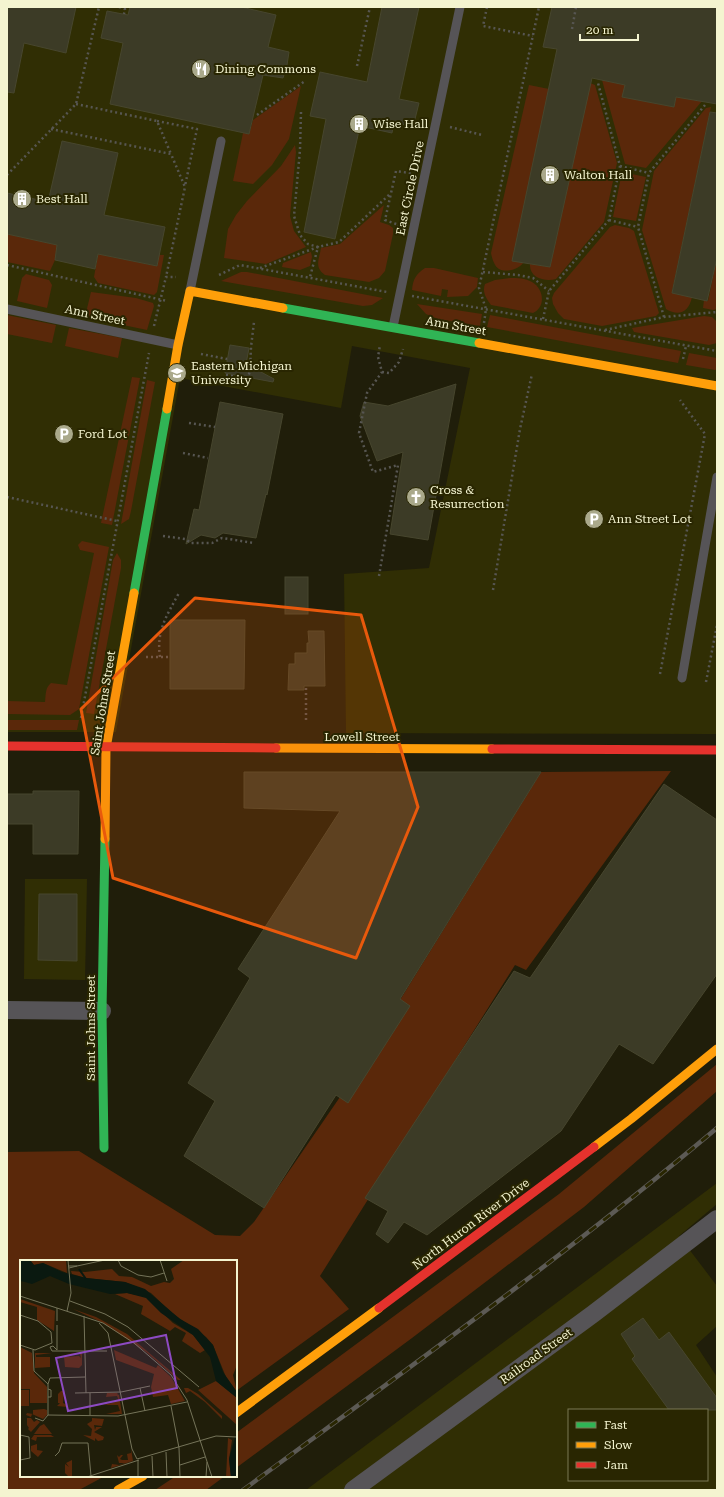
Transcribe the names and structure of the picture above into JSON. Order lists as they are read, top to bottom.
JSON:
{
  "streets": {
    "street": [
      "Ann Street",
      "Saint Johns Street",
      "Lowell Street",
      "North Huron River Drive",
      "Railroad Street"
    ],
    "lane": ["East Circle Drive"]
  },
  "crossings": [
    ["East Circle Drive", "Ann Street"],
    ["Ann Street", "Saint Johns Street"],
    ["Saint Johns Street", "Lowell Street"]
  ],
  "places": {
    "restaurant": ["Dining Commons"],
    "building": ["Wise Hall", "Walton Hall", "Best Hall"],
    "school or university": ["Eastern Michigan University"],
    "parking": ["Ford Lot", "Ann Street Lot"],
    "church": ["Cross & Resurrection"]
  },
  "legend": ["Fast", "Slow", "Jam"],
  "scale_bar": "20 m"
}
